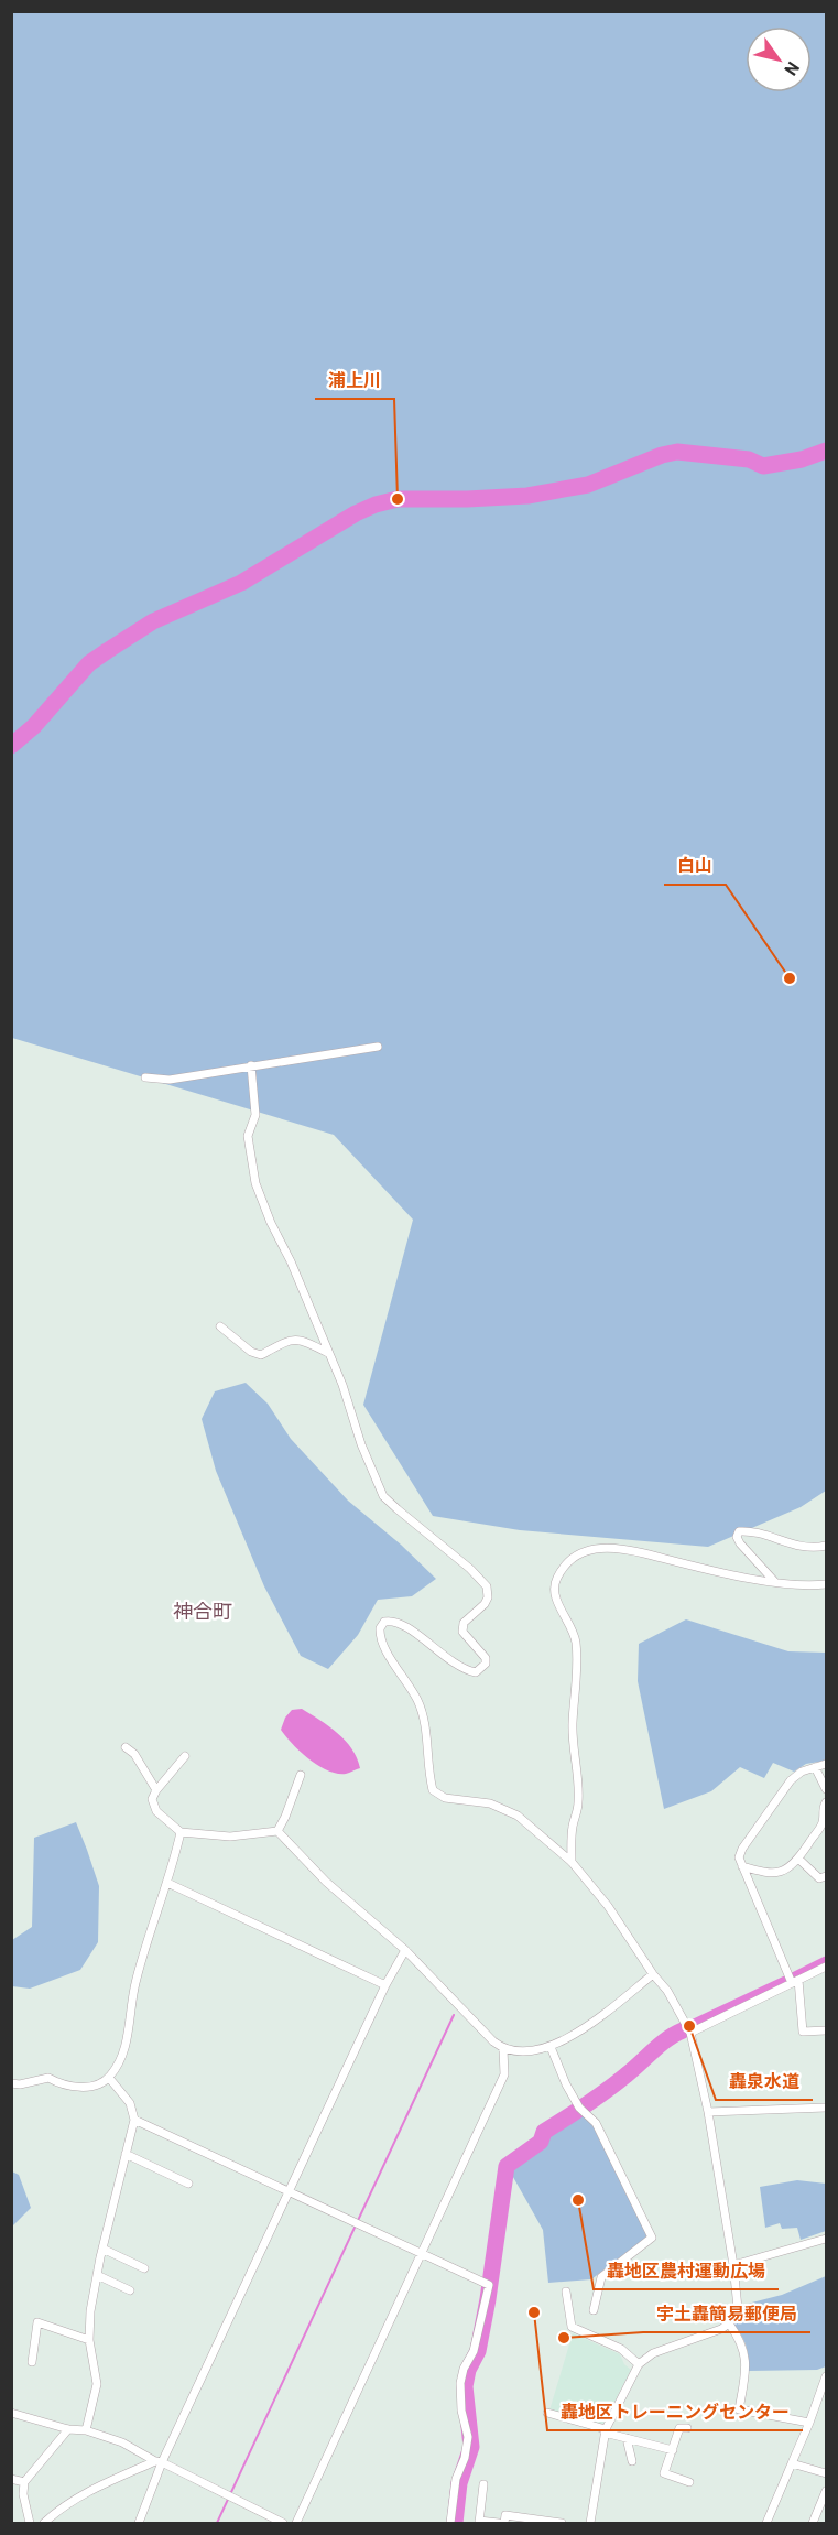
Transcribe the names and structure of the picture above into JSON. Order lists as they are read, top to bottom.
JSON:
{
  "districts": ["神合町"],
  "places": [
    "浦上川",
    "白山",
    "轟泉水道",
    "轟地区農村運動広場",
    "轟地区トレーニングセンター",
    "宇土轟簡易郵便局"
  ],
  "north": "bottom right"
}
